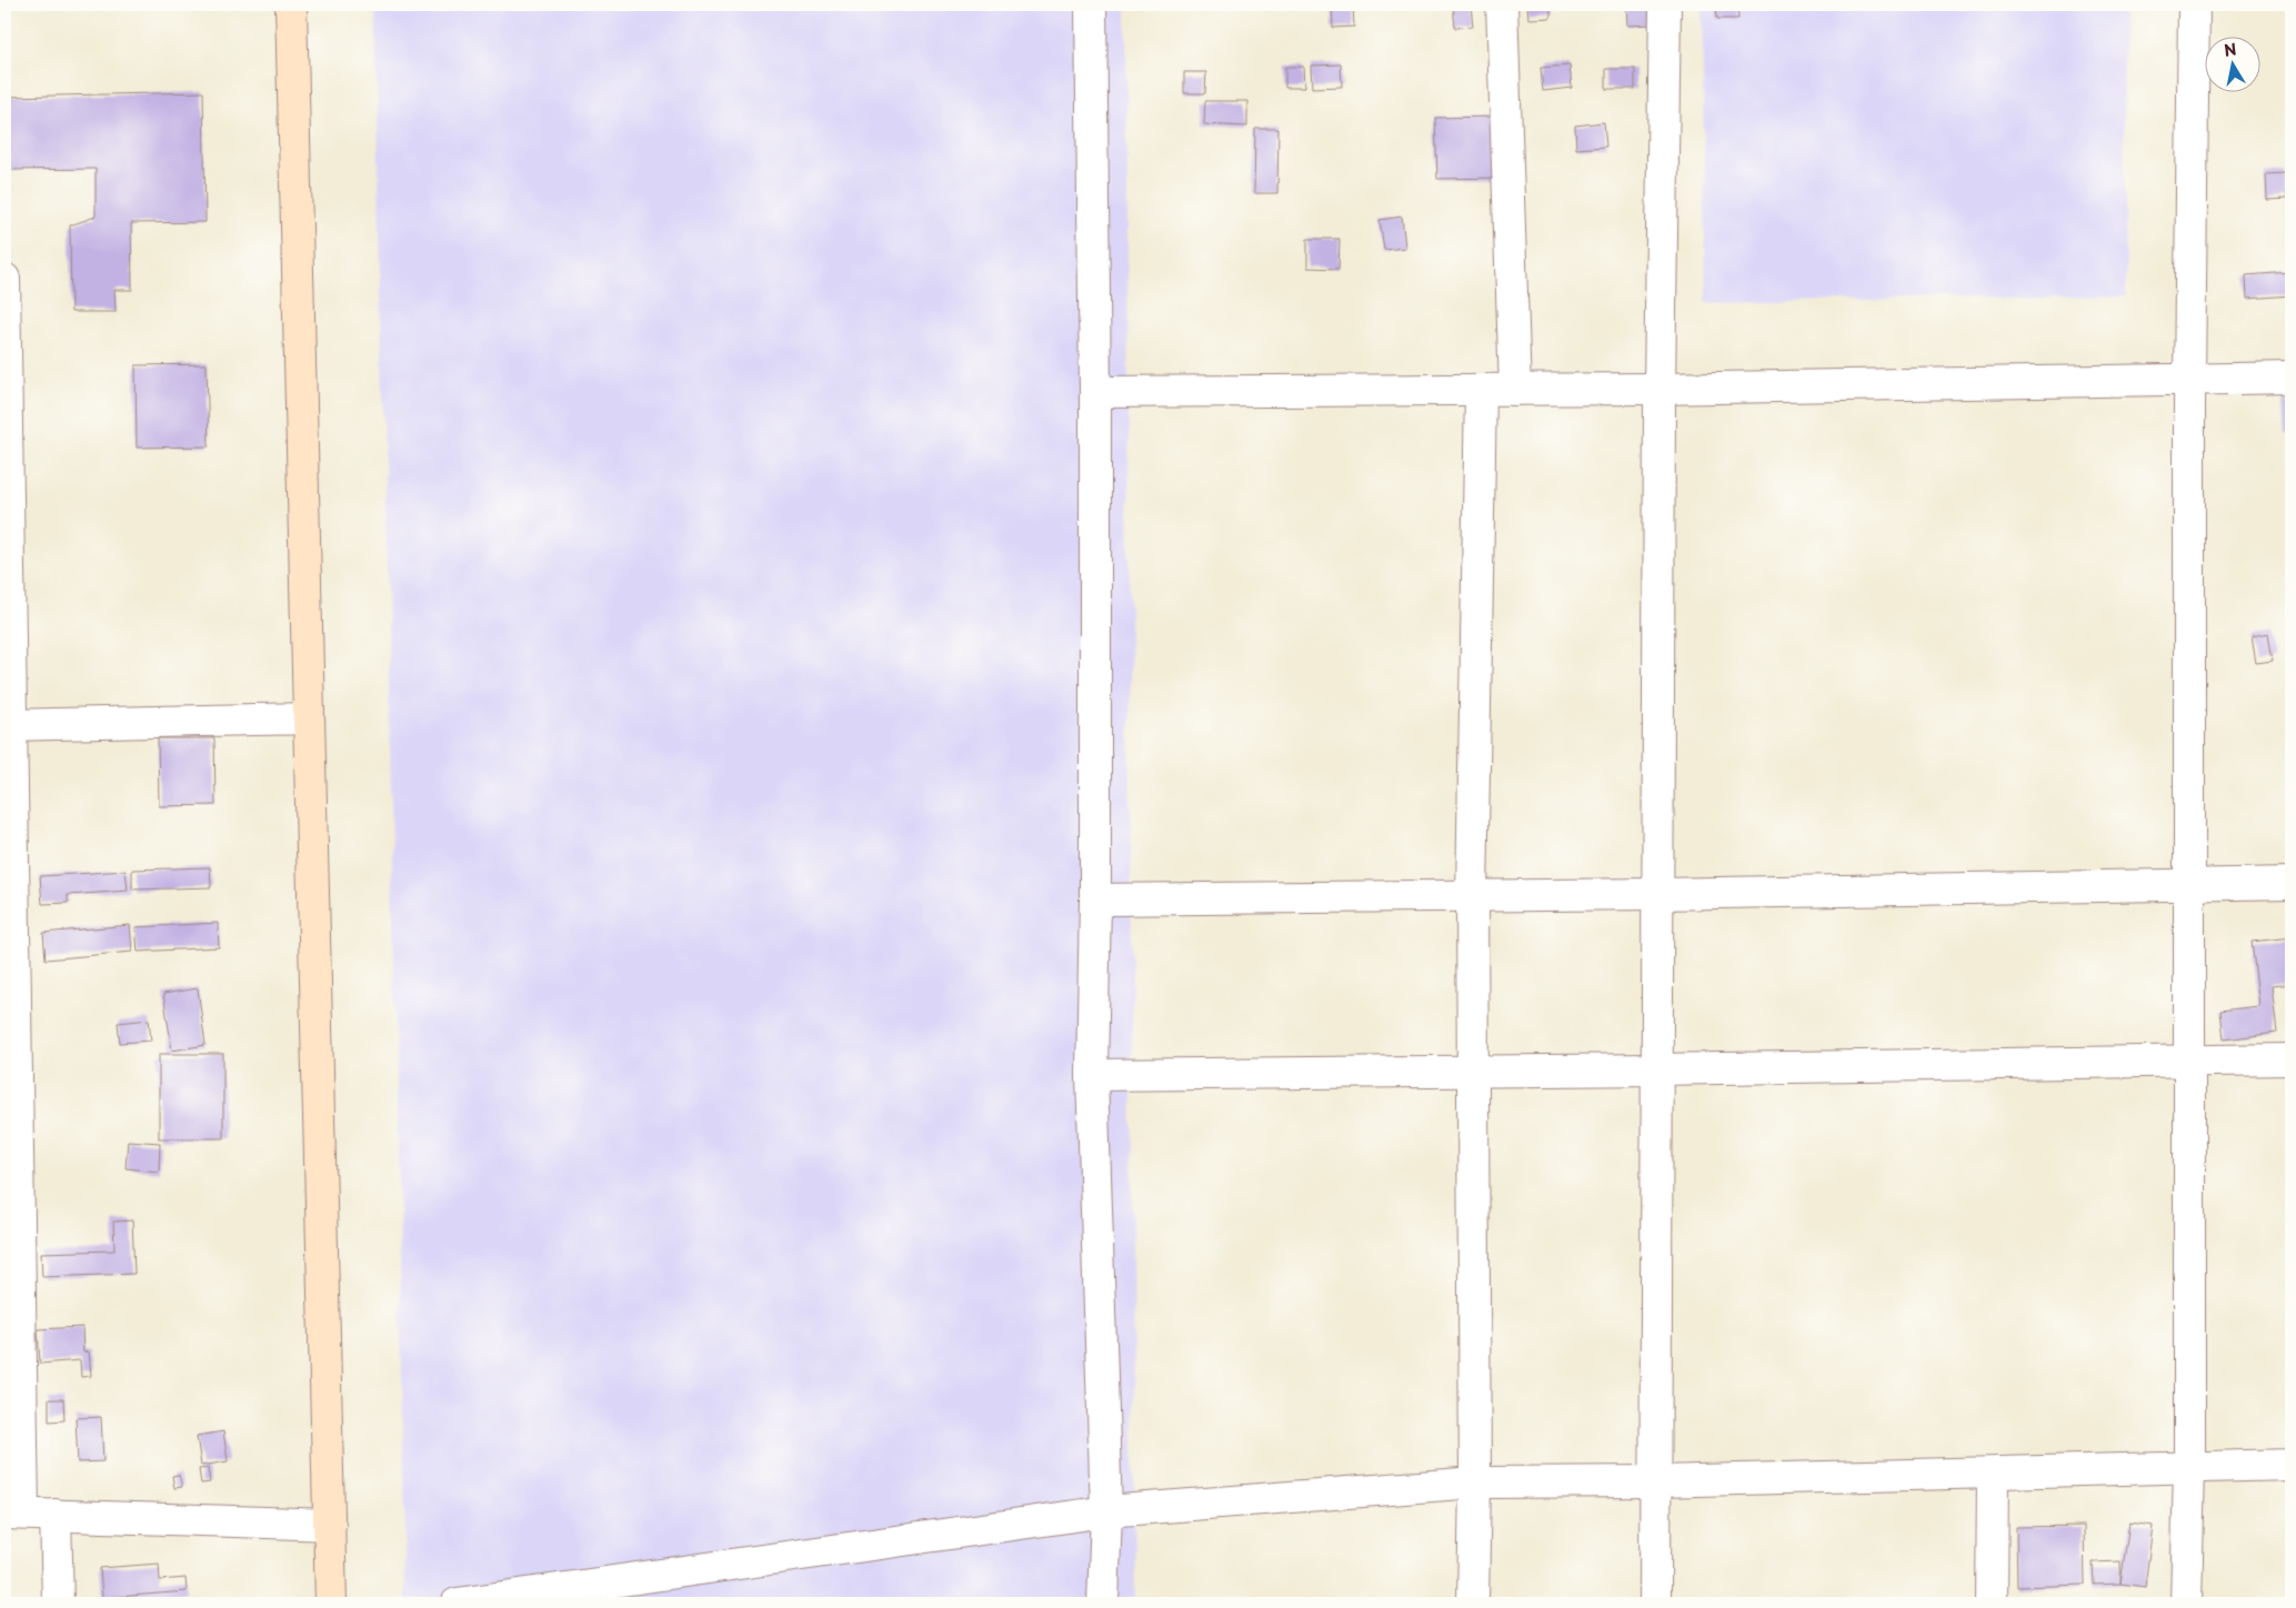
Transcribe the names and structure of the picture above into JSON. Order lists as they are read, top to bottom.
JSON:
{
  "north": "top"
}
